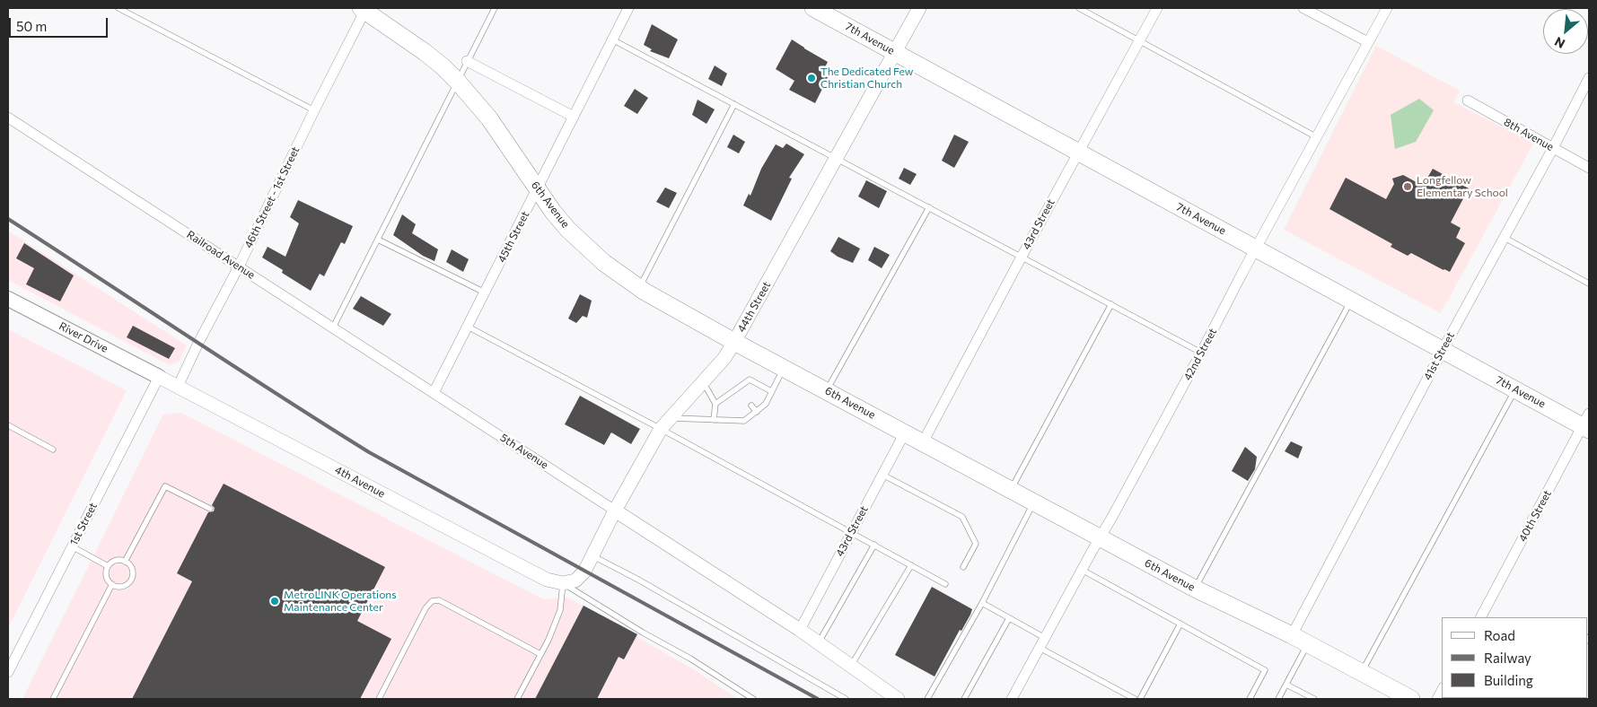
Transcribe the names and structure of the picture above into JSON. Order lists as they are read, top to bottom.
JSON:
{
  "streets": {
    "main road": ["7th Avenue", "6th Avenue", "River Drive"],
    "street": [
      "8th Avenue",
      "46th Street - 1st Street",
      "43rd Street",
      "45th Street",
      "Railroad Avenue",
      "44th Street",
      "42nd Street",
      "41st Street",
      "5th Avenue",
      "4th Avenue",
      "40th Street",
      "1st Street"
    ]
  },
  "crossings": [
    ["7th Avenue", "43rd Street"],
    ["7th Avenue", "44th Street"],
    ["7th Avenue", "42nd Street"],
    ["7th Avenue", "41st Street"],
    ["7th Avenue", "40th Street"],
    ["8th Avenue", "41st Street"],
    ["46th Street - 1st Street", "6th Avenue"],
    ["46th Street - 1st Street", "Railroad Avenue"],
    ["46th Street - 1st Street", "4th Avenue"],
    ["6th Avenue", "43rd Street"],
    ["6th Avenue", "45th Street"],
    ["6th Avenue", "44th Street"],
    ["6th Avenue", "42nd Street"],
    ["6th Avenue", "41st Street"],
    ["45th Street", "Railroad Avenue"],
    ["45th Street", "5th Avenue"],
    ["Railroad Avenue", "5th Avenue"],
    ["44th Street", "5th Avenue"],
    ["44th Street", "4th Avenue"],
    ["River Drive", "4th Avenue"],
    ["River Drive", "1st Street"],
    ["4th Avenue", "1st Street"]
  ],
  "places": ["The Dedicated Few Christian Church", "Longfellow Elementary School", "MetroLINK Operations Maintenance Center"],
  "legend": ["Road", "Railway", "Building"],
  "scale_bar": "50 m",
  "north": "bottom left"
}
